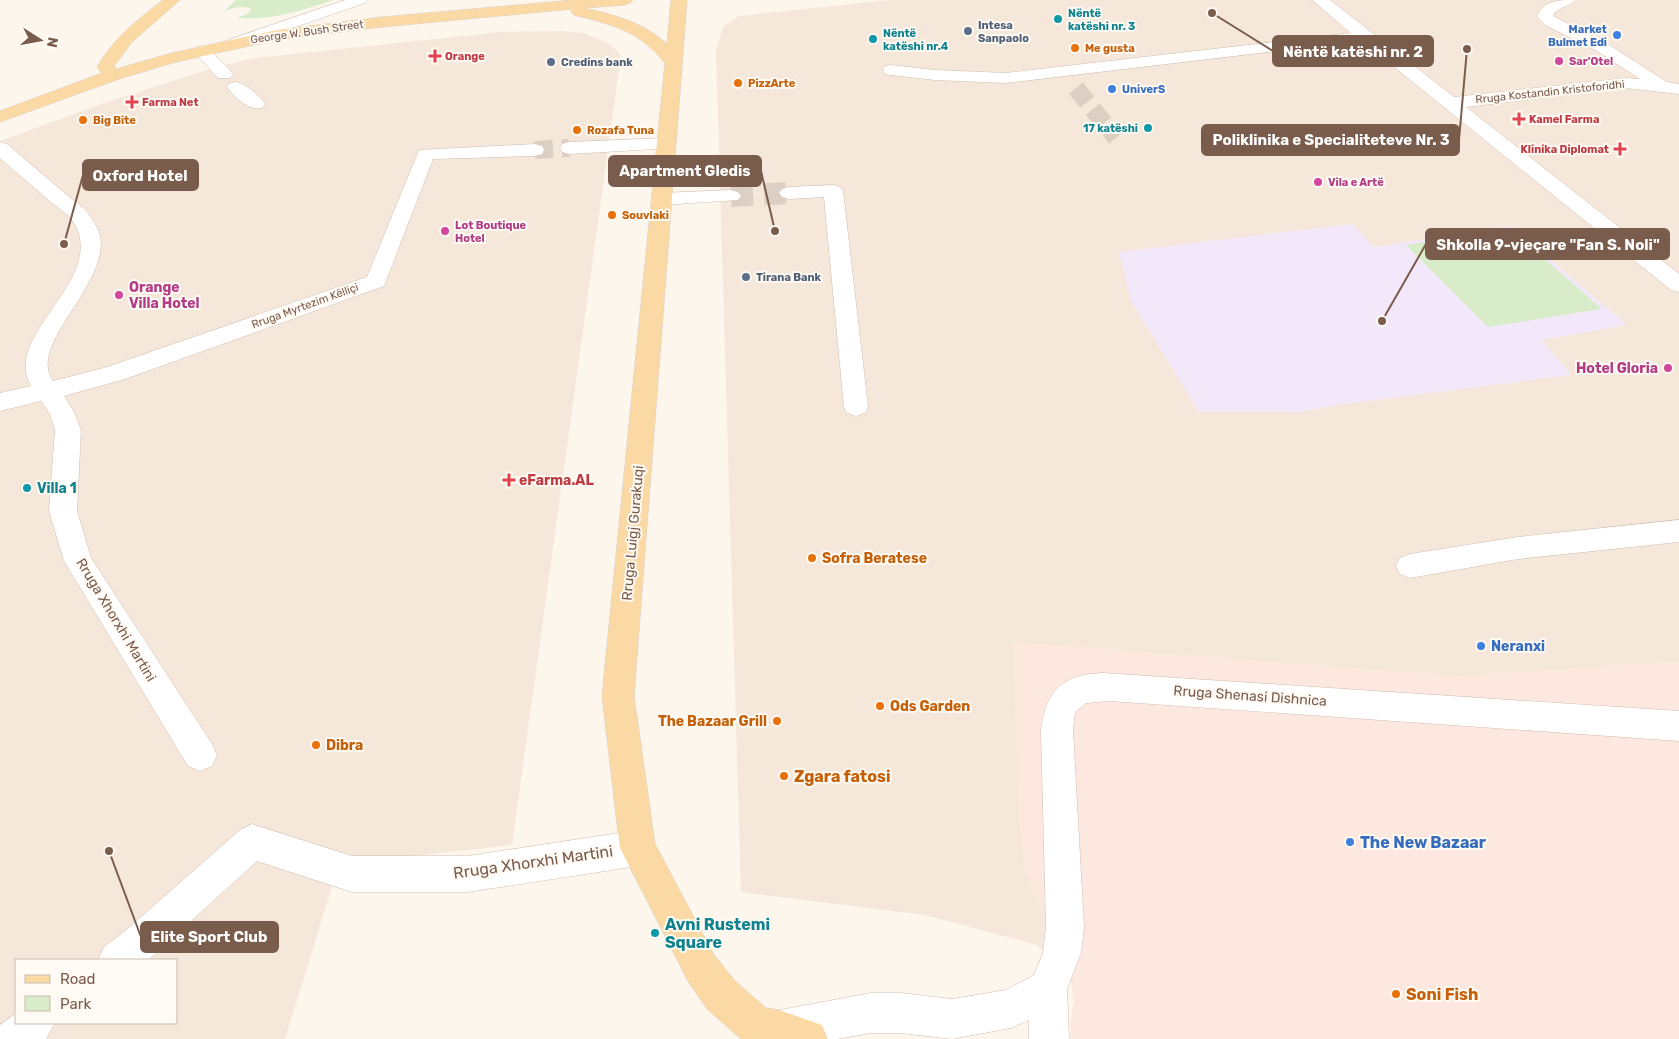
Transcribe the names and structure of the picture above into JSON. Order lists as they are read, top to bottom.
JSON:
{
  "streets": {
    "main road": ["George W. Bush Street", "Rruga Luigj Gurakuqi"],
    "street": [
      "Rruga Kostandin Kristoforidhi",
      "Rruga Myrtezim Këlliçi",
      "Rruga Xhorxhi Martini",
      "Rruga Shenasi Dishnica"
    ]
  },
  "crossings": [
    ["Rruga Myrtezim Këlliçi", "Rruga Xhorxhi Martini"],
    ["Rruga Luigj Gurakuqi", "Rruga Xhorxhi Martini"]
  ],
  "places": {
    "other": [
      "Nëntë katëshi nr. 2",
      "Nëntë katëshi nr. 3",
      "Intesa Sanpaolo",
      "Market Bulmet Edi",
      "Nëntë katëshi nr.4",
      "Me gusta",
      "Poliklinika e Specialiteteve Nr. 3",
      "Sar'Otel",
      "Credins bank",
      "PizzArte",
      "UniverS",
      "Big Bite",
      "17 katëshi",
      "Rozafa Tuna",
      "Vila e Artë",
      "Souvlaki",
      "Lot Boutique Hotel",
      "Apartment Gledis",
      "Oxford Hotel",
      "Tirana Bank",
      "Orange Villa Hotel",
      "Shkolla 9-vjeçare \"Fan S. Noli\"",
      "Hotel Gloria",
      "Villa 1",
      "Sofra Beratese",
      "Neranxi",
      "Ods Garden",
      "The Bazaar Grill",
      "Dibra",
      "Zgara fatosi",
      "The New Bazaar",
      "Elite Sport Club",
      "Avni Rustemi Square",
      "Soni Fish"
    ],
    "health": [
      "Orange",
      "Farma Net",
      "Kamel Farma",
      "Klinika Diplomat",
      "eFarma.AL"
    ]
  },
  "legend": ["Road", "Park"],
  "north": "right"
}
